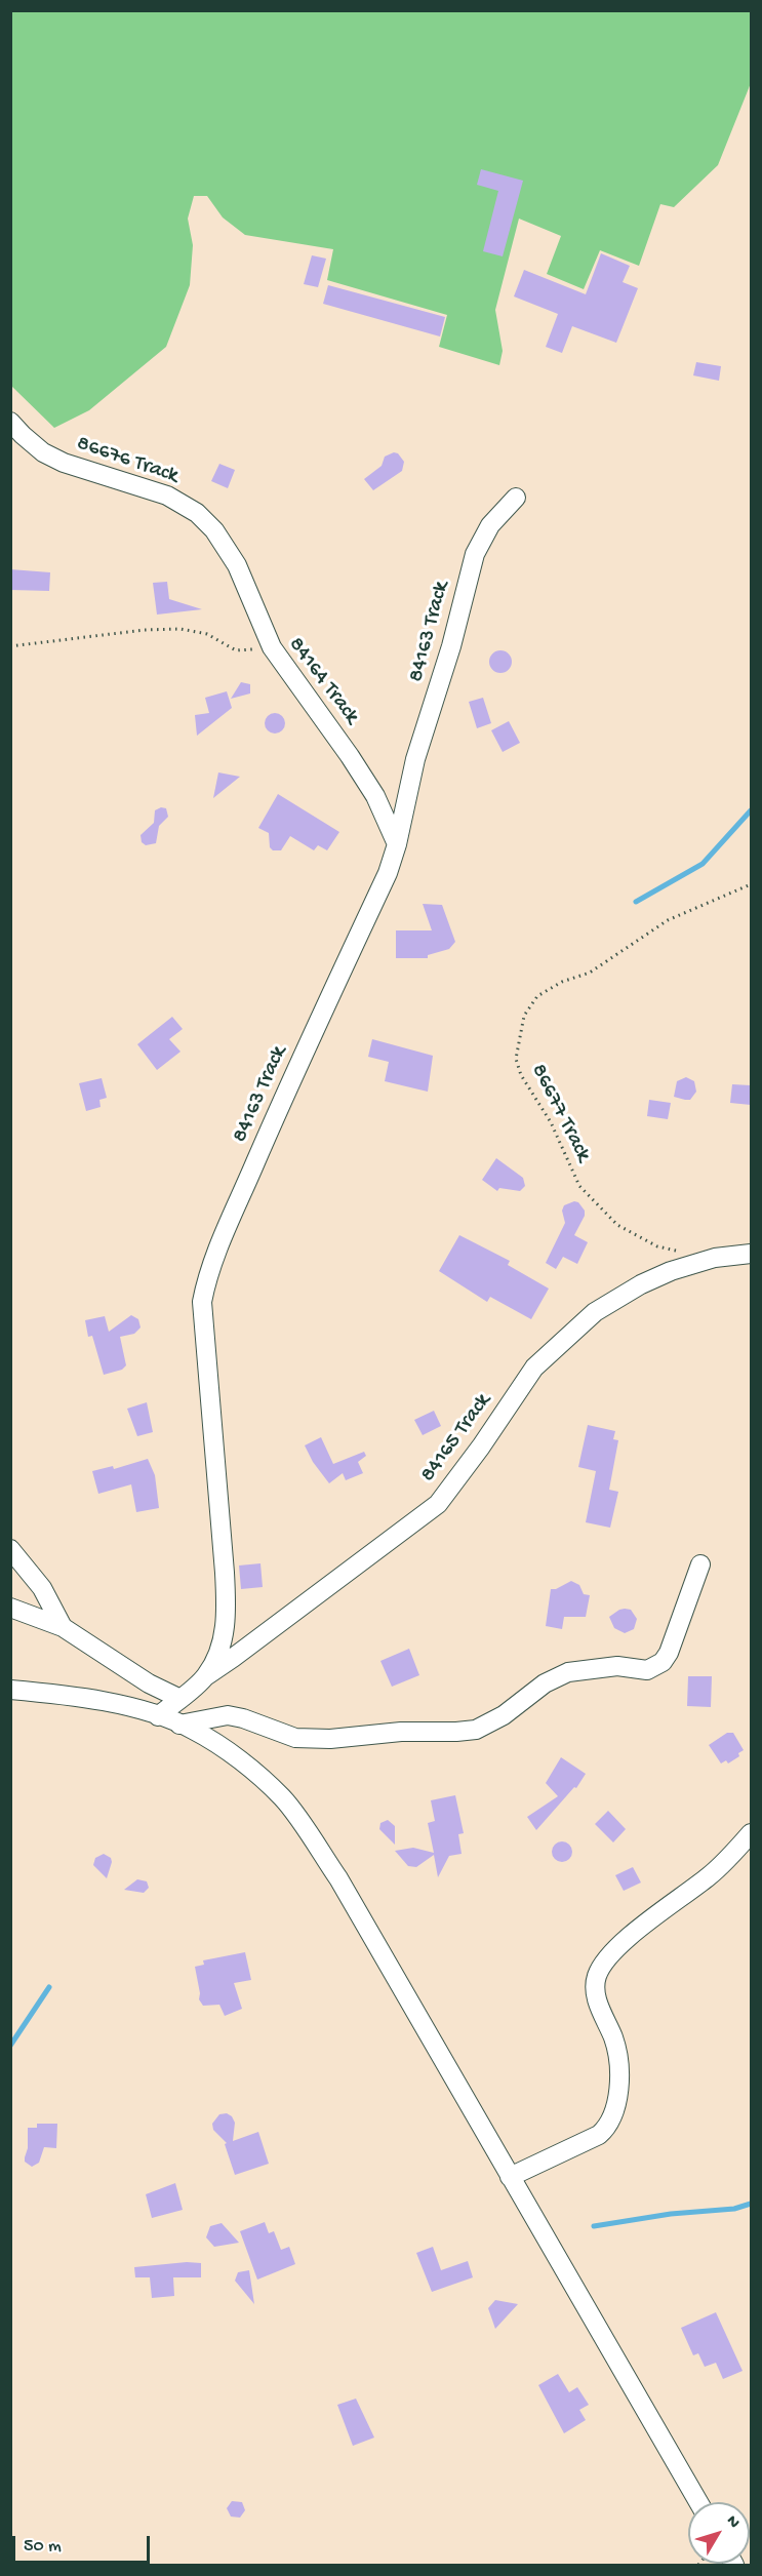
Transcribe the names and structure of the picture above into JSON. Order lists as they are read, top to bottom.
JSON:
{
  "streets": {
    "street": [
      "86676 Track",
      "84163 Track",
      "84164 Track",
      "84165 Track"
    ],
    "path": ["86677 Track"]
  },
  "crossings": [
    ["86676 Track", "84164 Track"],
    ["84163 Track", "84164 Track"],
    ["84163 Track", "84165 Track"]
  ],
  "scale_bar": "50 m",
  "north": "top right"
}
